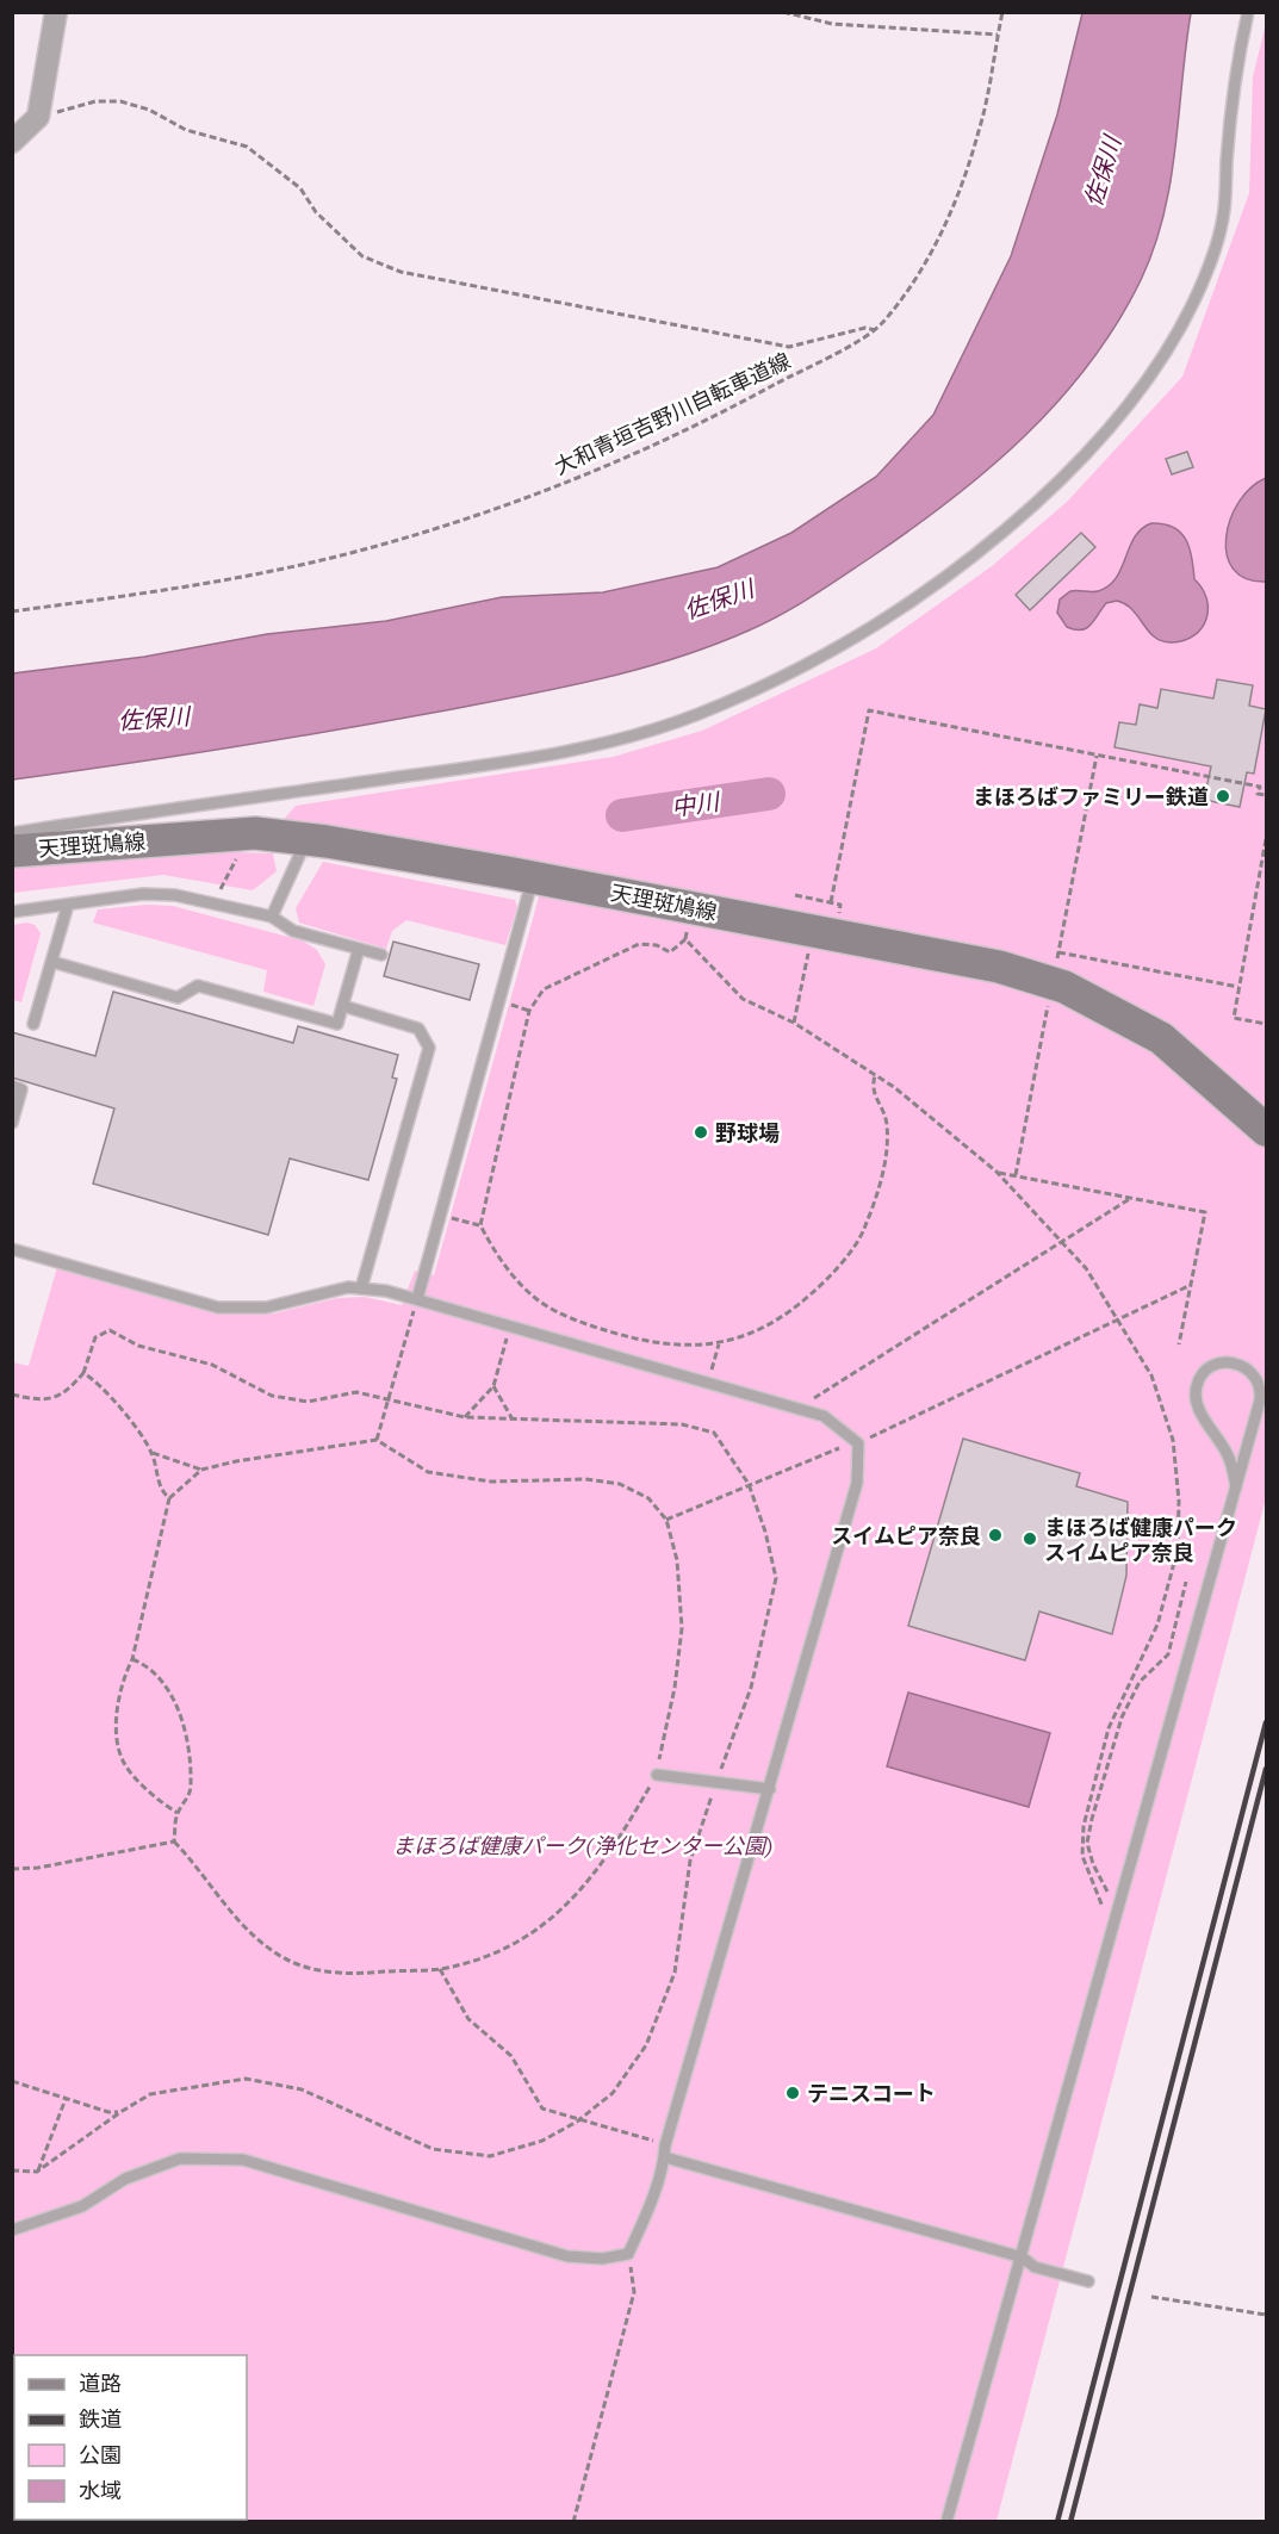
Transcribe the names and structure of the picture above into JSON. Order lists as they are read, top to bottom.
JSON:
{
  "streets": {
    "main road": ["天理斑鳩線"],
    "path": ["大和青垣吉野川自転車道線"]
  },
  "water": ["佐保川", "中川"],
  "parks": ["まほろば健康パーク(浄化センター公園)"],
  "places": [
    "まほろばファミリー鉄道",
    "野球場",
    "スイムピア奈良",
    "まほろば健康パーク スイムピア奈良",
    "テニスコート"
  ],
  "legend": [
    "道路",
    "鉄道",
    "公園",
    "水域"
  ]
}
